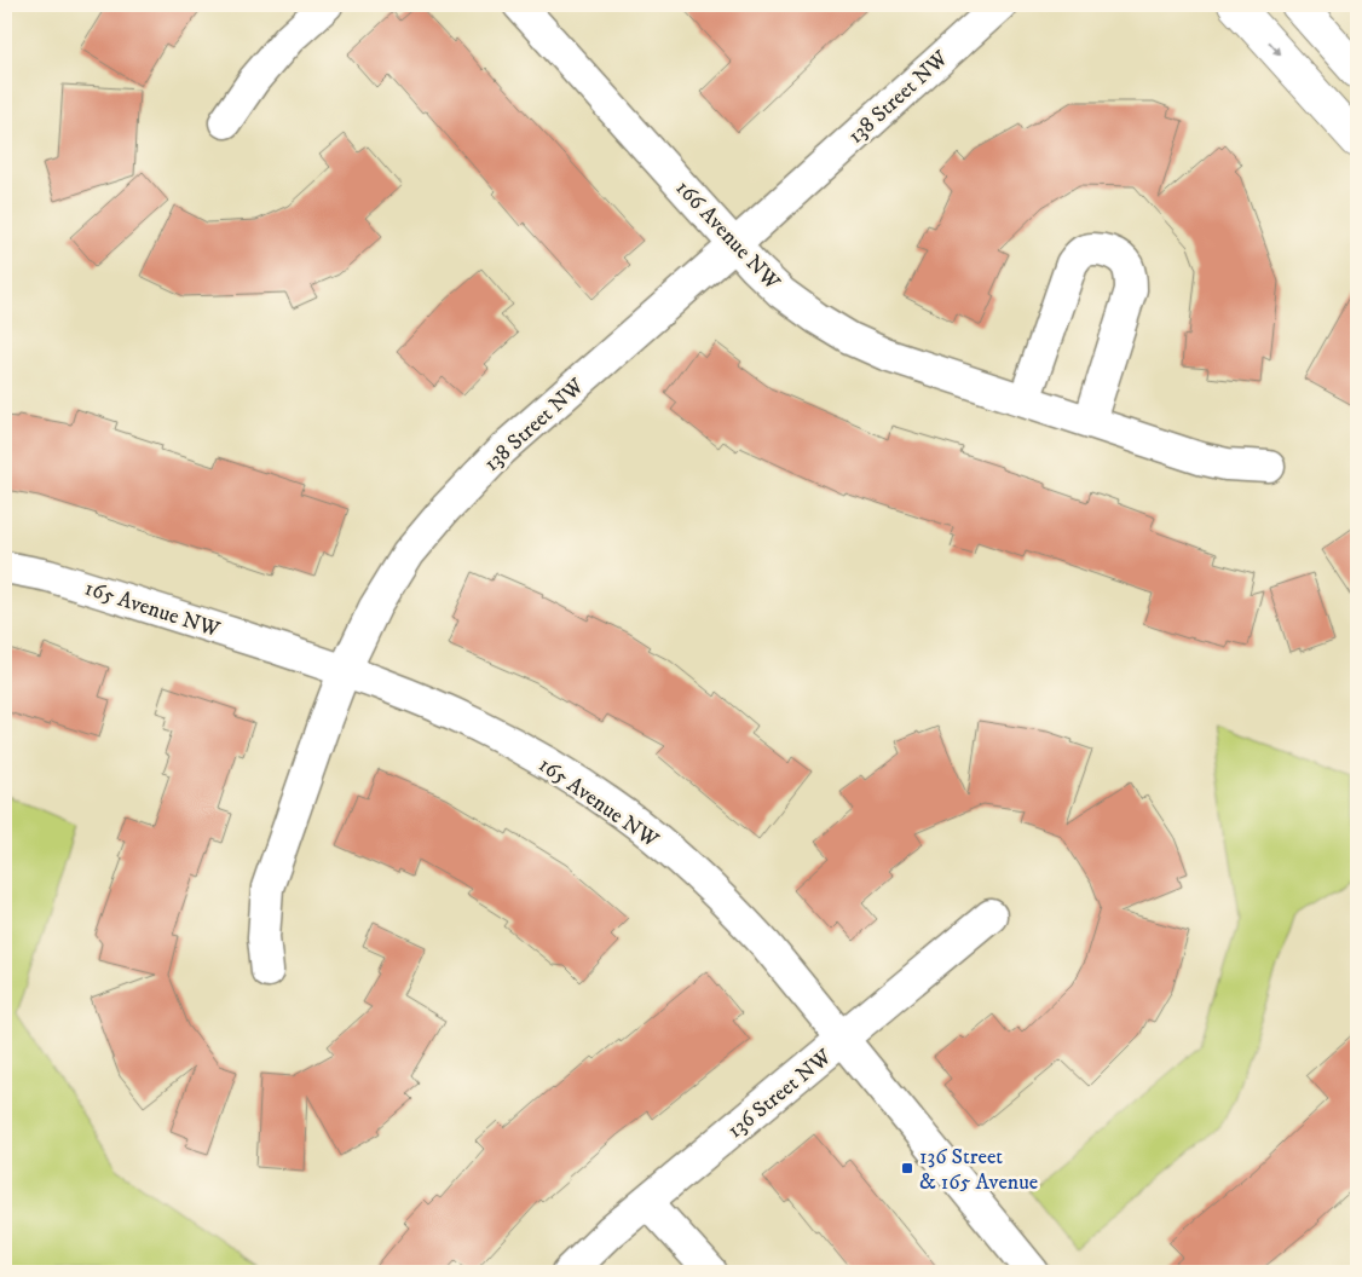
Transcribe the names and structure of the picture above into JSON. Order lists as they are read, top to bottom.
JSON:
{
  "streets": {
    "street": [
      "138 Street NW",
      "166 Avenue NW",
      "165 Avenue NW",
      "136 Street NW"
    ]
  },
  "crossings": [
    ["138 Street NW", "166 Avenue NW"],
    ["138 Street NW", "165 Avenue NW"],
    ["165 Avenue NW", "136 Street NW"]
  ],
  "places": {
    "transit": ["136 Street & 165 Avenue"]
  }
}
